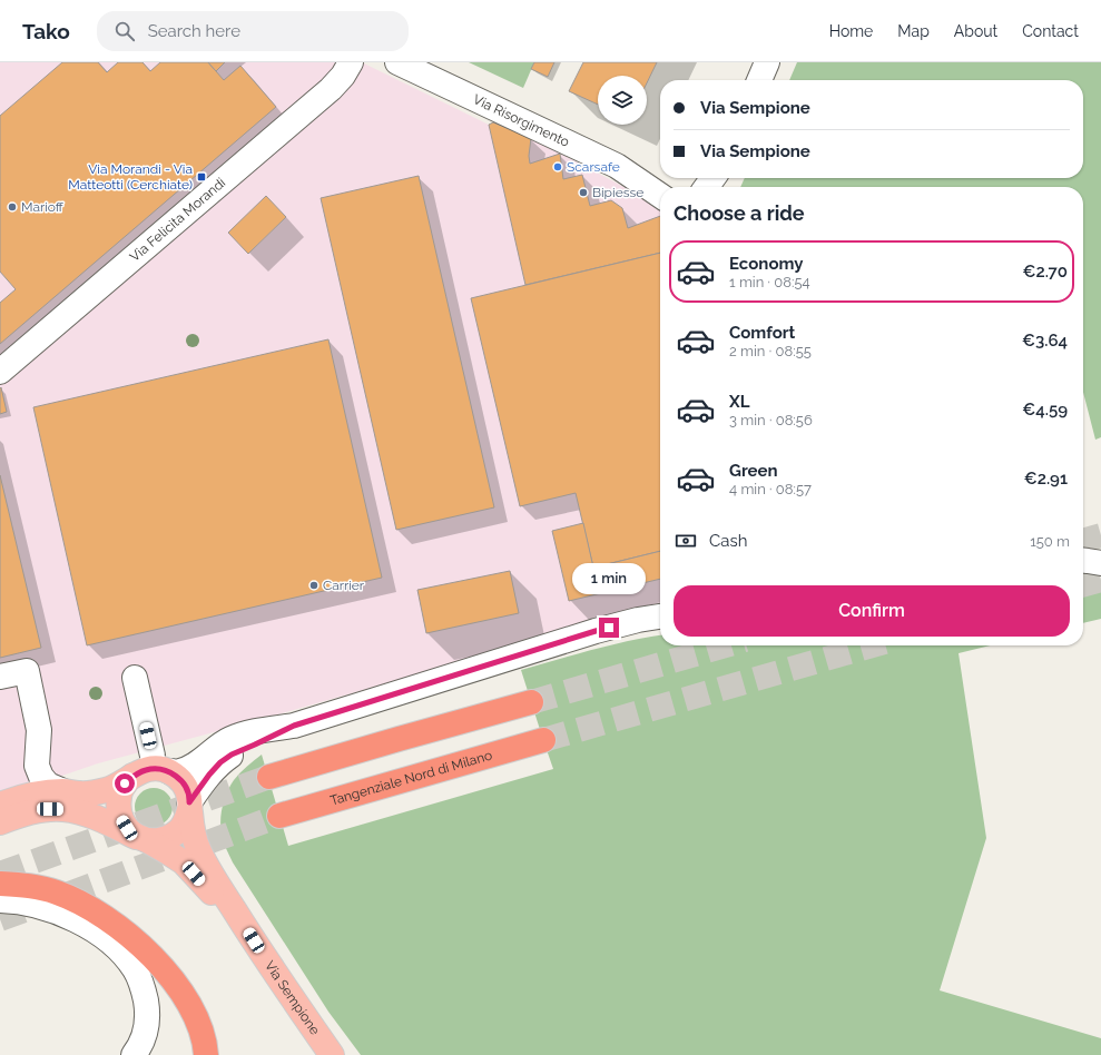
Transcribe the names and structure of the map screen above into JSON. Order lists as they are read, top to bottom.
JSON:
{
  "streets": {
    "highway": ["Tangenziale Nord di Milano"],
    "main road": ["Via Sempione"],
    "street": ["Via Risorgimento", "Via Felicita Morandi"]
  },
  "places": {
    "other": [
      "Scarsafe",
      "Bipiesse",
      "Marioff",
      "Carrier"
    ],
    "transit": ["Via Morandi - Via Matteotti (Cerchiate)"]
  },
  "page": {
    "header": "Tako",
    "search": "Search here",
    "nav": [
      "Home",
      "Map",
      "About",
      "Contact"
    ],
    "banner": ["Via Sempione", "Via Sempione"],
    "heading": "Choose a ride",
    "list": [
      {
        "name": "Economy",
        "note": "1 min · 08:54",
        "value": "€2.70"
      },
      {
        "name": "Comfort",
        "note": "2 min · 08:55",
        "value": "€3.64"
      },
      {
        "name": "XL",
        "note": "3 min · 08:56",
        "value": "€4.59"
      },
      {
        "name": "Green",
        "note": "4 min · 08:57",
        "value": "€2.91"
      }
    ],
    "pay": ["Cash", "150 m"],
    "bubble": "1 min",
    "buttons": "Confirm"
  }
}
